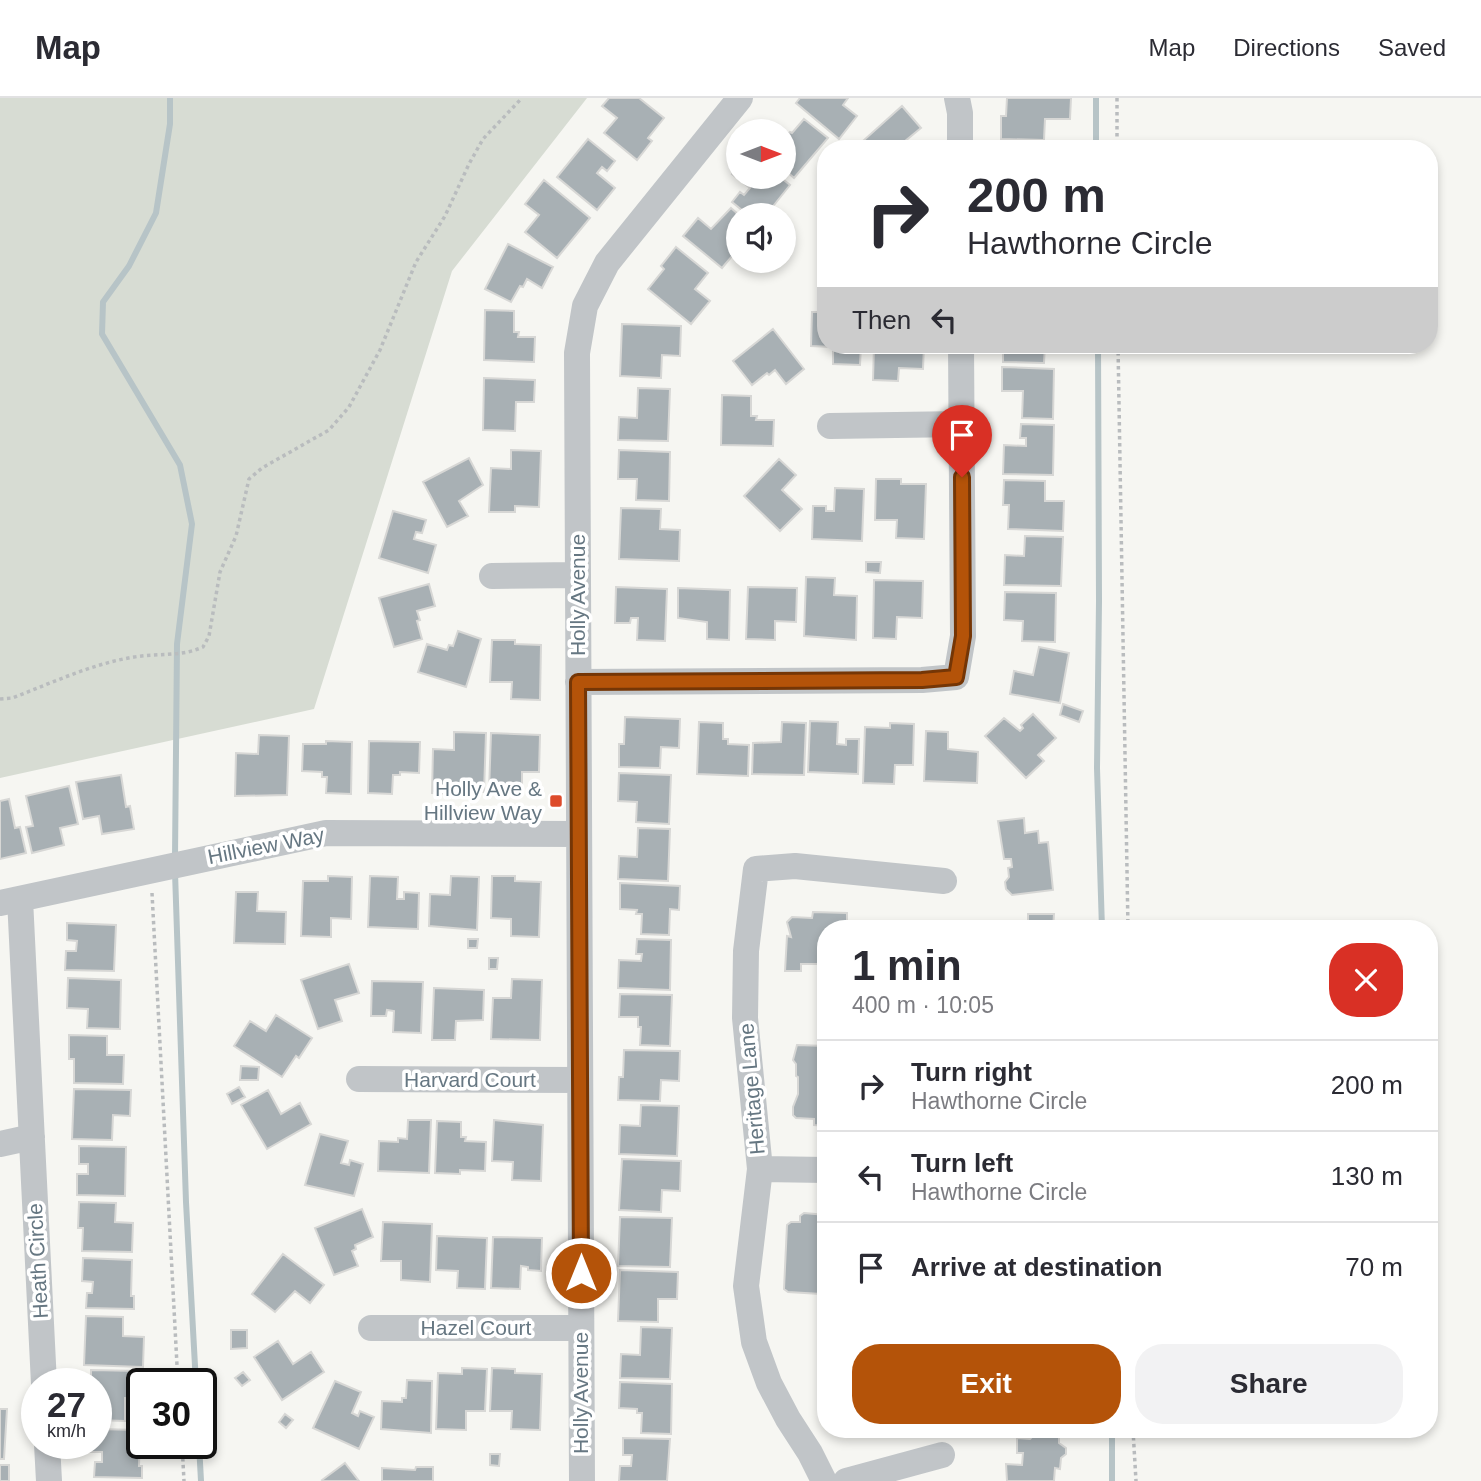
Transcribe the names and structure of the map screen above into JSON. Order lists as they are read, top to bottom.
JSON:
{
  "streets": {
    "street": [
      "Holly Avenue",
      "Hillview Way",
      "Harvard Court",
      "Heritage Lane",
      "Heath Circle",
      "Hazel Court"
    ]
  },
  "crossings": [
    ["Holly Avenue", "Hillview Way"],
    ["Holly Avenue", "Harvard Court"],
    ["Holly Avenue", "Hazel Court"],
    ["Hillview Way", "Heath Circle"]
  ],
  "places": {
    "transit": ["Holly Ave & Hillview Way"]
  },
  "north": "right",
  "page": {
    "header": "Map",
    "nav": ["Map", "Directions", "Saved"],
    "turn": ["200 m", "Hawthorne Circle"],
    "then": "Then",
    "heading": ["1 min", "400 m · 10:05"],
    "list": [
      {
        "name": "Turn right",
        "note": "Hawthorne Circle",
        "value": "200 m"
      },
      {
        "name": "Turn left",
        "note": "Hawthorne Circle",
        "value": "130 m"
      },
      {
        "name": "Arrive at destination",
        "value": "70 m"
      }
    ],
    "buttons": ["Exit", "Share"],
    "speed": "27 km/h",
    "limit": "30"
  }
}
